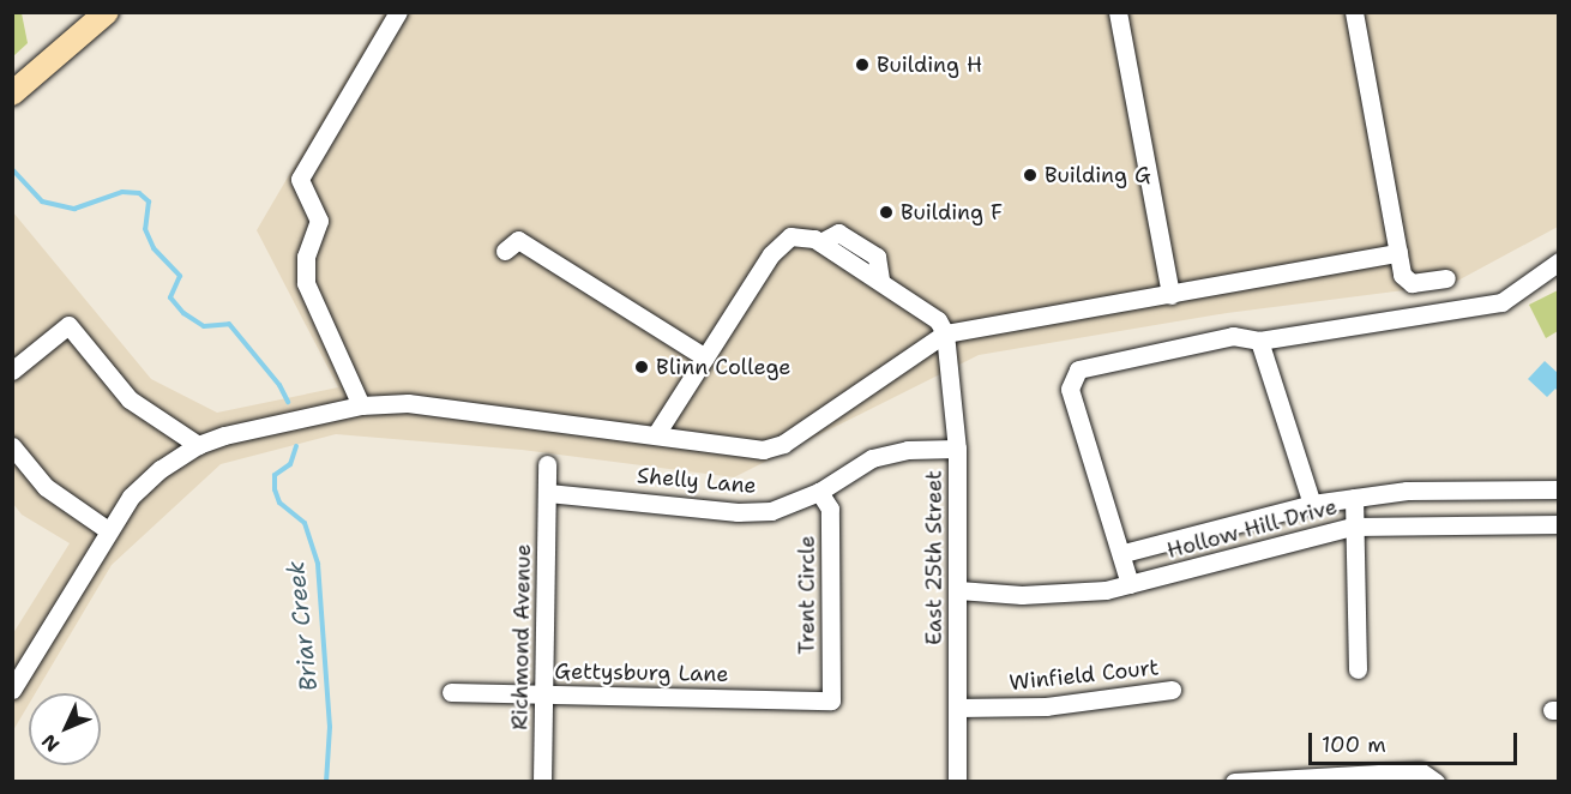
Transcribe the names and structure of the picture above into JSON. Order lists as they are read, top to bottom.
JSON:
{
  "streets": {
    "street": [
      "Shelly Lane",
      "Hollow Hill Drive",
      "East 25th Street",
      "Trent Circle",
      "Richmond Avenue",
      "Gettysburg Lane",
      "Winfield Court"
    ]
  },
  "crossings": [
    ["Shelly Lane", "East 25th Street"],
    ["Shelly Lane", "Trent Circle"],
    ["Shelly Lane", "Richmond Avenue"],
    ["Hollow Hill Drive", "East 25th Street"],
    ["East 25th Street", "Winfield Court"],
    ["Trent Circle", "Gettysburg Lane"],
    ["Richmond Avenue", "Gettysburg Lane"]
  ],
  "water": ["Briar Creek"],
  "places": [
    "Building H",
    "Building G",
    "Building F",
    "Blinn College"
  ],
  "scale_bar": "100 m",
  "north": "bottom left"
}
